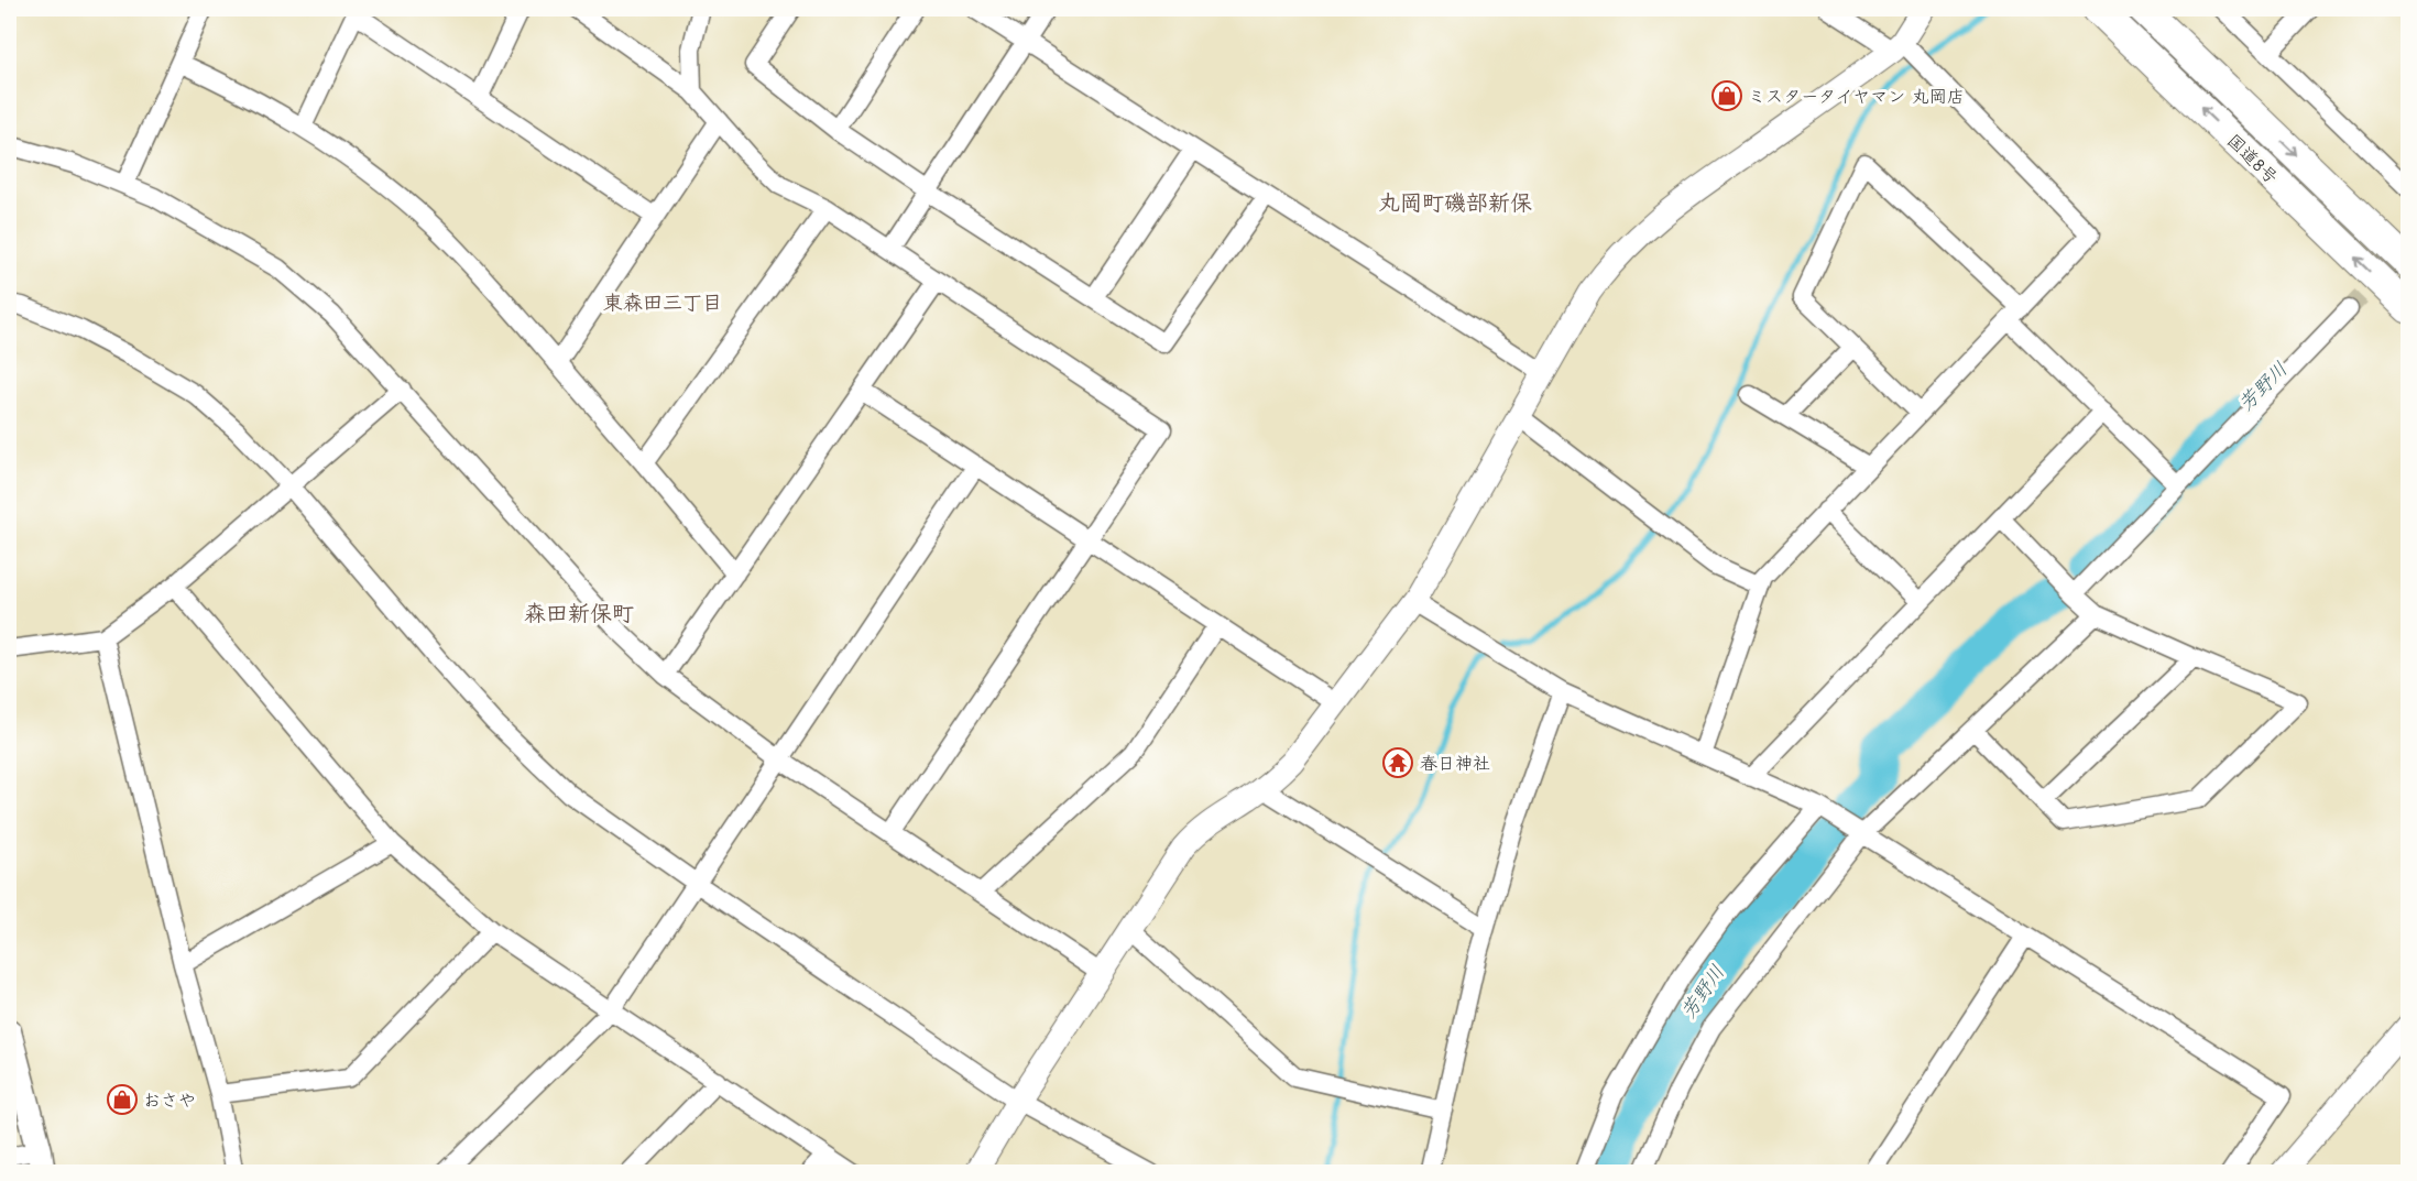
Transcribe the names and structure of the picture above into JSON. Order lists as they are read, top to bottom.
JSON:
{
  "streets": {
    "highway": ["国道8号"]
  },
  "districts": ["丸岡町磯部新保", "東森田三丁目", "森田新保町"],
  "water": ["芳野川"],
  "places": {
    "shop": ["ミスタータイヤマン 丸岡店", "おさや"],
    "temple": ["春日神社"]
  }
}
